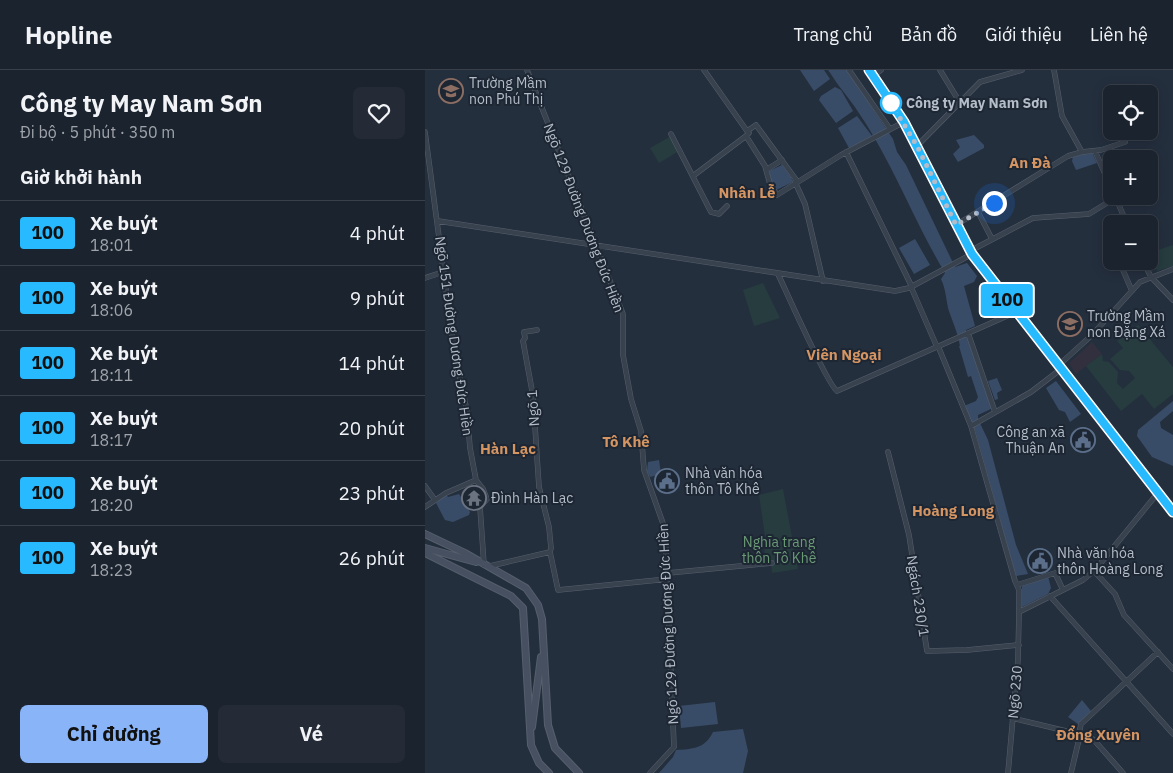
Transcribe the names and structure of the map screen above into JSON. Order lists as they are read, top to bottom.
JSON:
{
  "streets": {
    "street": [
      "Ngõ 129 Đường Dương Đức Hiền",
      "Ngõ 151 Đường Dương Đức Hiền",
      "Ngõ 1",
      "Ngách 230/1",
      "Ngõ 230"
    ]
  },
  "crossings": [
    ["Ngách 230/1", "Ngõ 230"]
  ],
  "districts": [
    "An Đà",
    "Nhân Lễ",
    "Viên Ngoại",
    "Tô Khê",
    "Hàn Lạc",
    "Hoàng Long",
    "Đổng Xuyên"
  ],
  "parks": ["Nghĩa trang thôn Tô Khê"],
  "places": {
    "school or university": ["Trường Mầm non Phú Thị", "Trường Mầm non Đặng Xá"],
    "other": ["Công ty May Nam Sơn"],
    "public building": ["Công an xã Thuận An", "Nhà văn hóa thôn Tô Khê", "Nhà văn hóa thôn Hoàng Long"],
    "temple": ["Đình Hàn Lạc"]
  },
  "lines": ["bus line 100"],
  "page": {
    "header": "Hopline",
    "nav": [
      "Trang chủ",
      "Bản đồ",
      "Giới thiệu",
      "Liên hệ"
    ],
    "heading": [
      ["Công ty May Nam Sơn", "Đi bộ · 5 phút · 350 m"],
      "Giờ khởi hành"
    ],
    "on_map": "100",
    "map_buttons": ["+", "−"],
    "list": [
      {
        "mark": "100",
        "name": "Xe buýt",
        "note": "18:01",
        "value": "4 phút"
      },
      {
        "mark": "100",
        "name": "Xe buýt",
        "note": "18:06",
        "value": "9 phút"
      },
      {
        "mark": "100",
        "name": "Xe buýt",
        "note": "18:11",
        "value": "14 phút"
      },
      {
        "mark": "100",
        "name": "Xe buýt",
        "note": "18:17",
        "value": "20 phút"
      },
      {
        "mark": "100",
        "name": "Xe buýt",
        "note": "18:20",
        "value": "23 phút"
      },
      {
        "mark": "100",
        "name": "Xe buýt",
        "note": "18:23",
        "value": "26 phút"
      }
    ],
    "buttons": ["Chỉ đường", "Vé"]
  }
}
